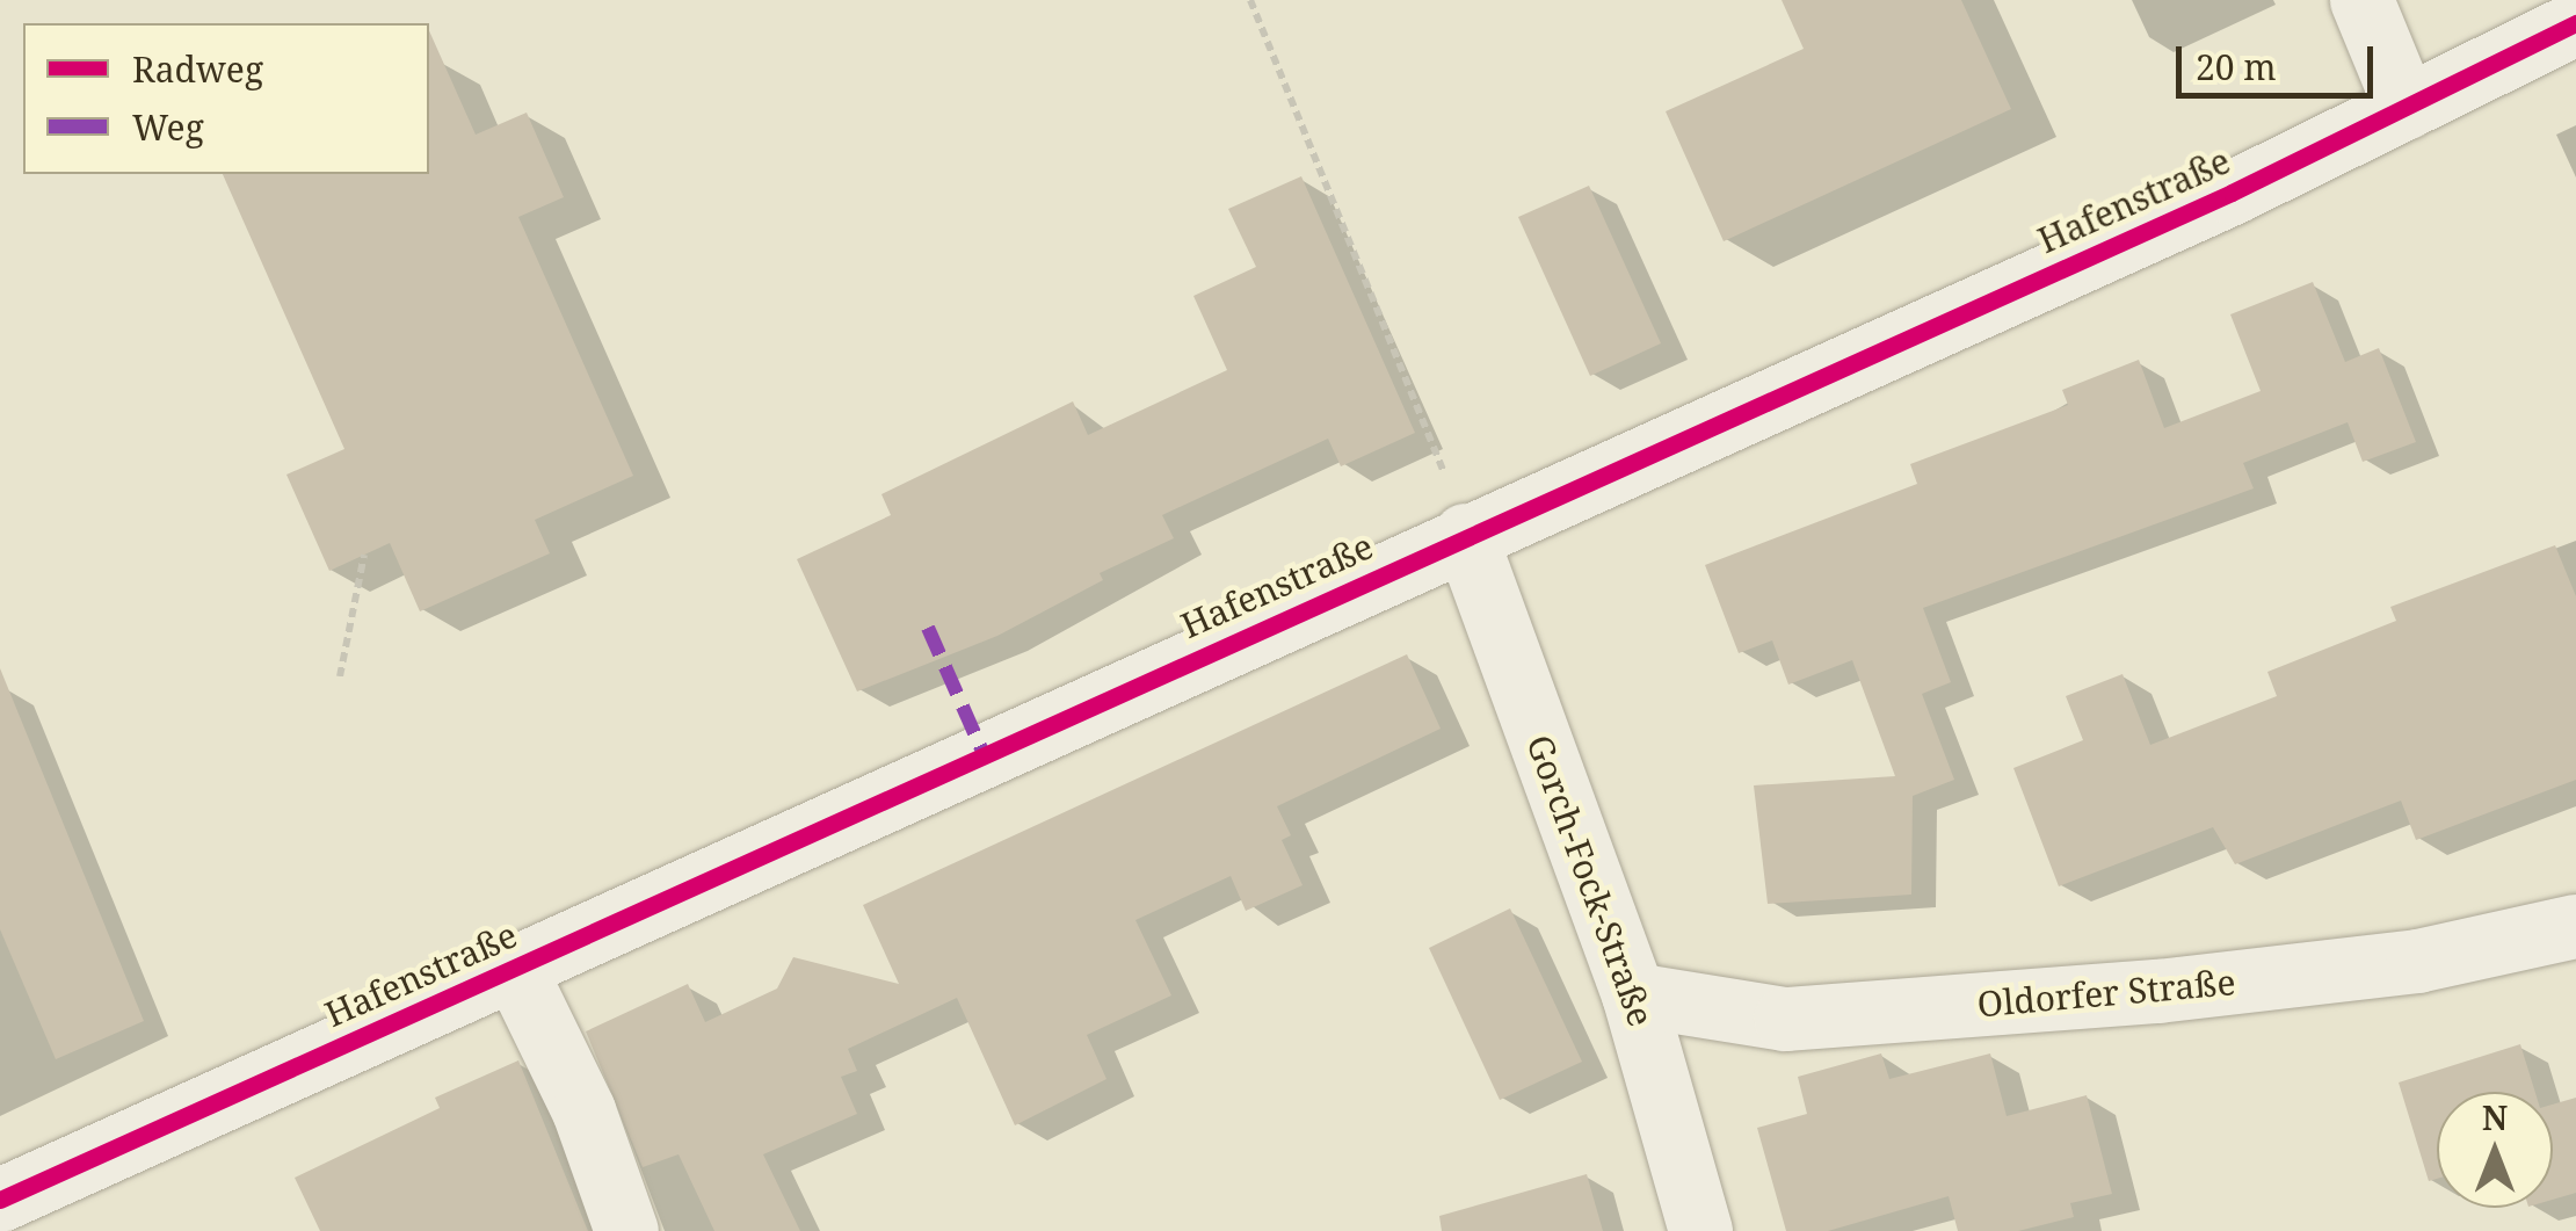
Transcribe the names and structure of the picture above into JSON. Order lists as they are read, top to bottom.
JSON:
{
  "streets": {
    "street": ["Hafenstraße", "Gorch-Fock-Straße", "Oldorfer Straße"]
  },
  "crossings": [
    ["Hafenstraße", "Gorch-Fock-Straße"],
    ["Gorch-Fock-Straße", "Oldorfer Straße"]
  ],
  "legend": ["Radweg", "Weg"],
  "scale_bar": "20 m",
  "north": "top"
}
